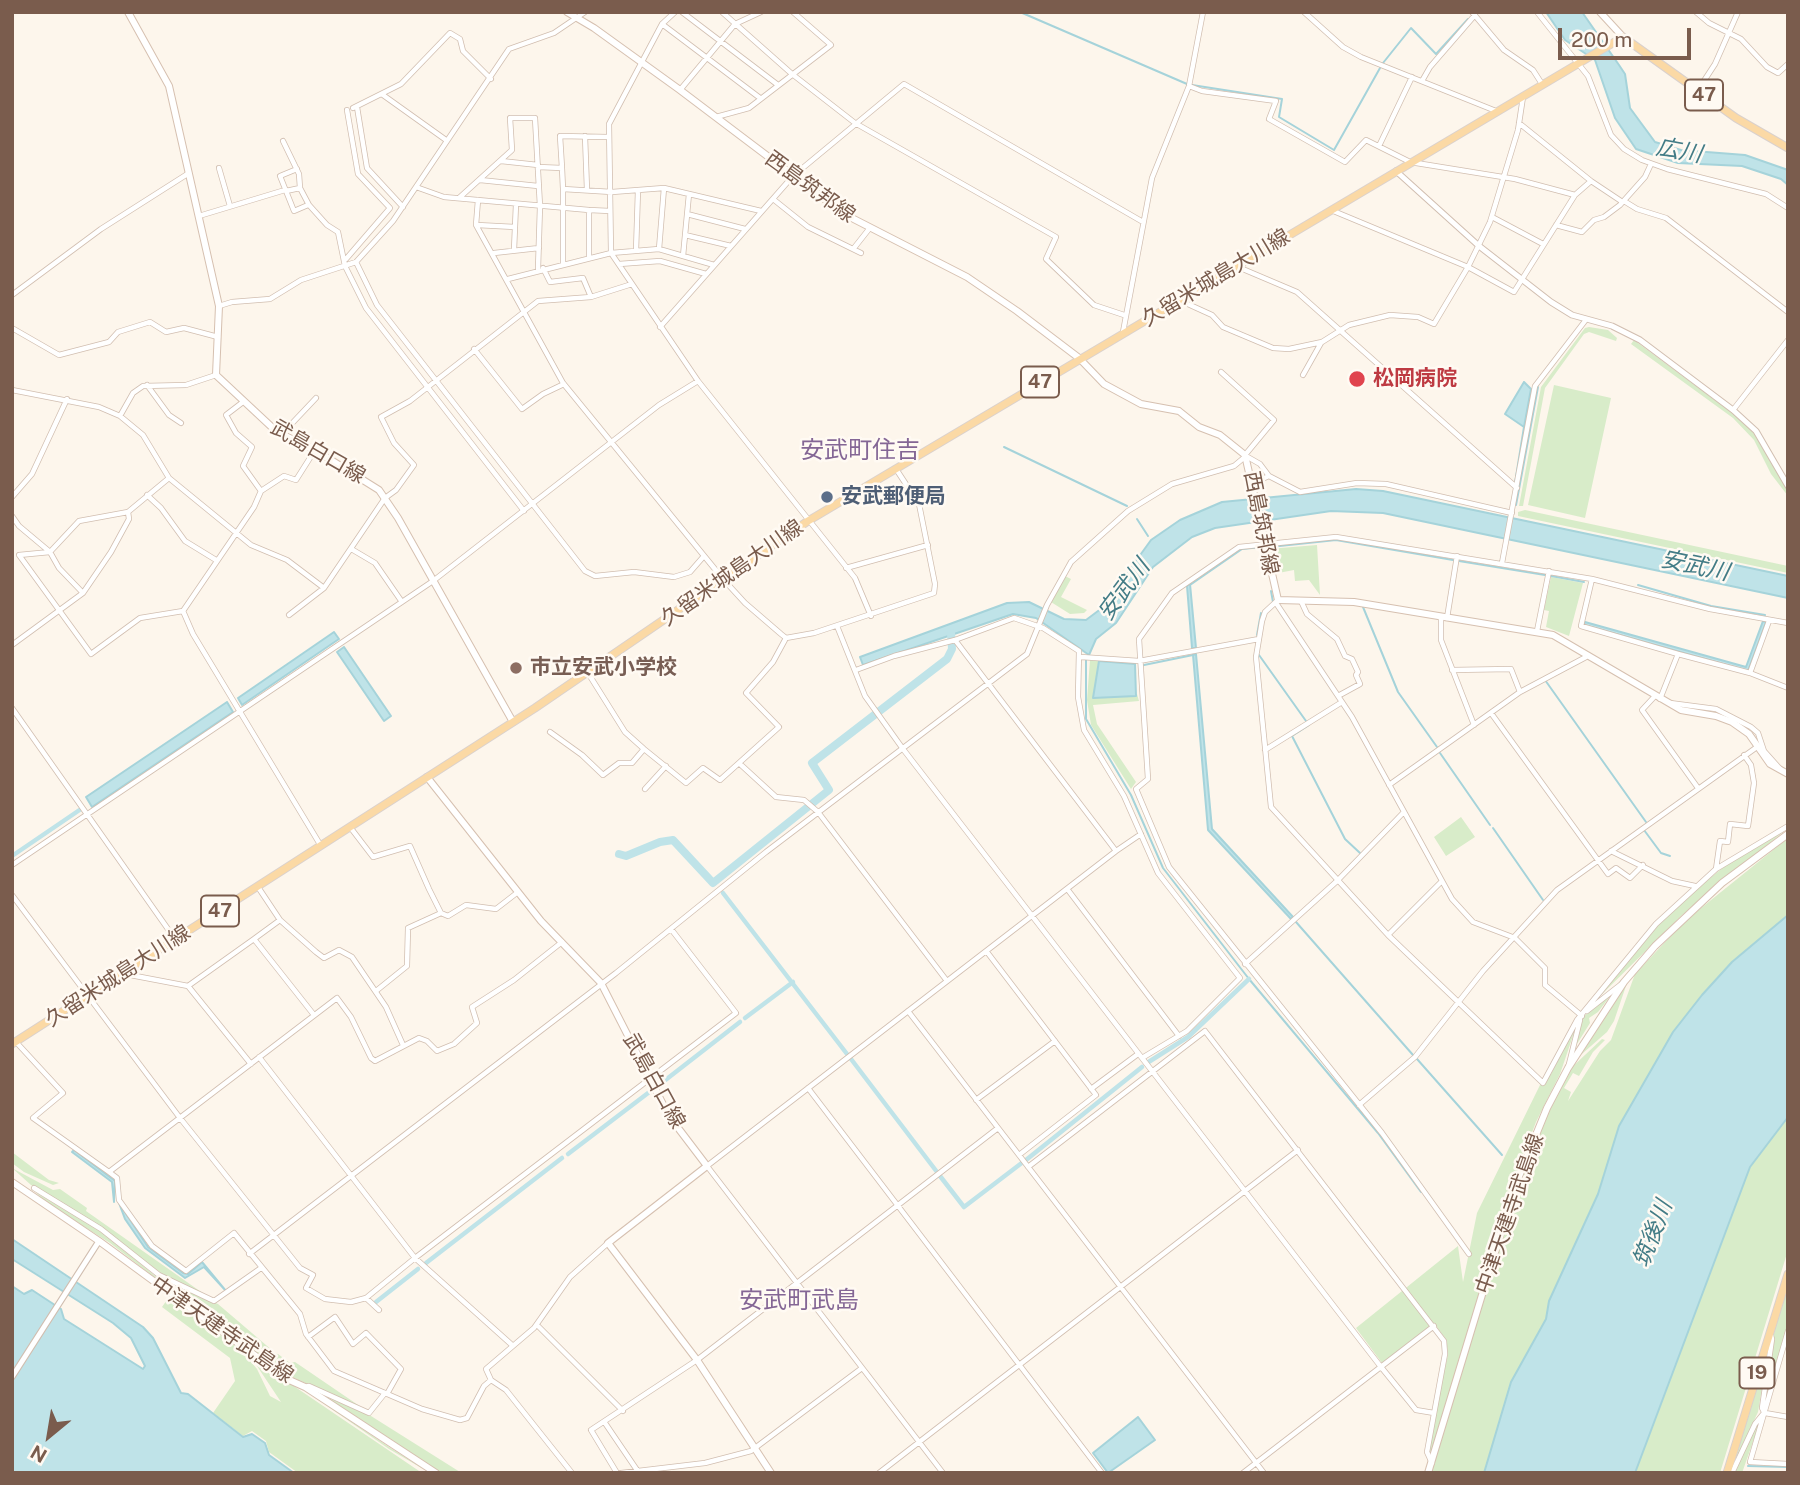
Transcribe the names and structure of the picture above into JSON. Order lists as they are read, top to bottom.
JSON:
{
  "streets": {
    "main road": [
      "47",
      "西島筑邦線",
      "久留米城島大川線",
      "武島白口線",
      "中津天建寺武島線",
      "19"
    ]
  },
  "crossings": [
    ["47", "久留米城島大川線"],
    ["西島筑邦線", "久留米城島大川線"],
    ["久留米城島大川線", "武島白口線"]
  ],
  "districts": ["安武町住吉", "安武町武島"],
  "water": ["広川", "安武川", "筑後川"],
  "places": ["松岡病院", "安武郵便局", "市立安武小学校"],
  "scale_bar": "200 m",
  "north": "bottom left"
}
